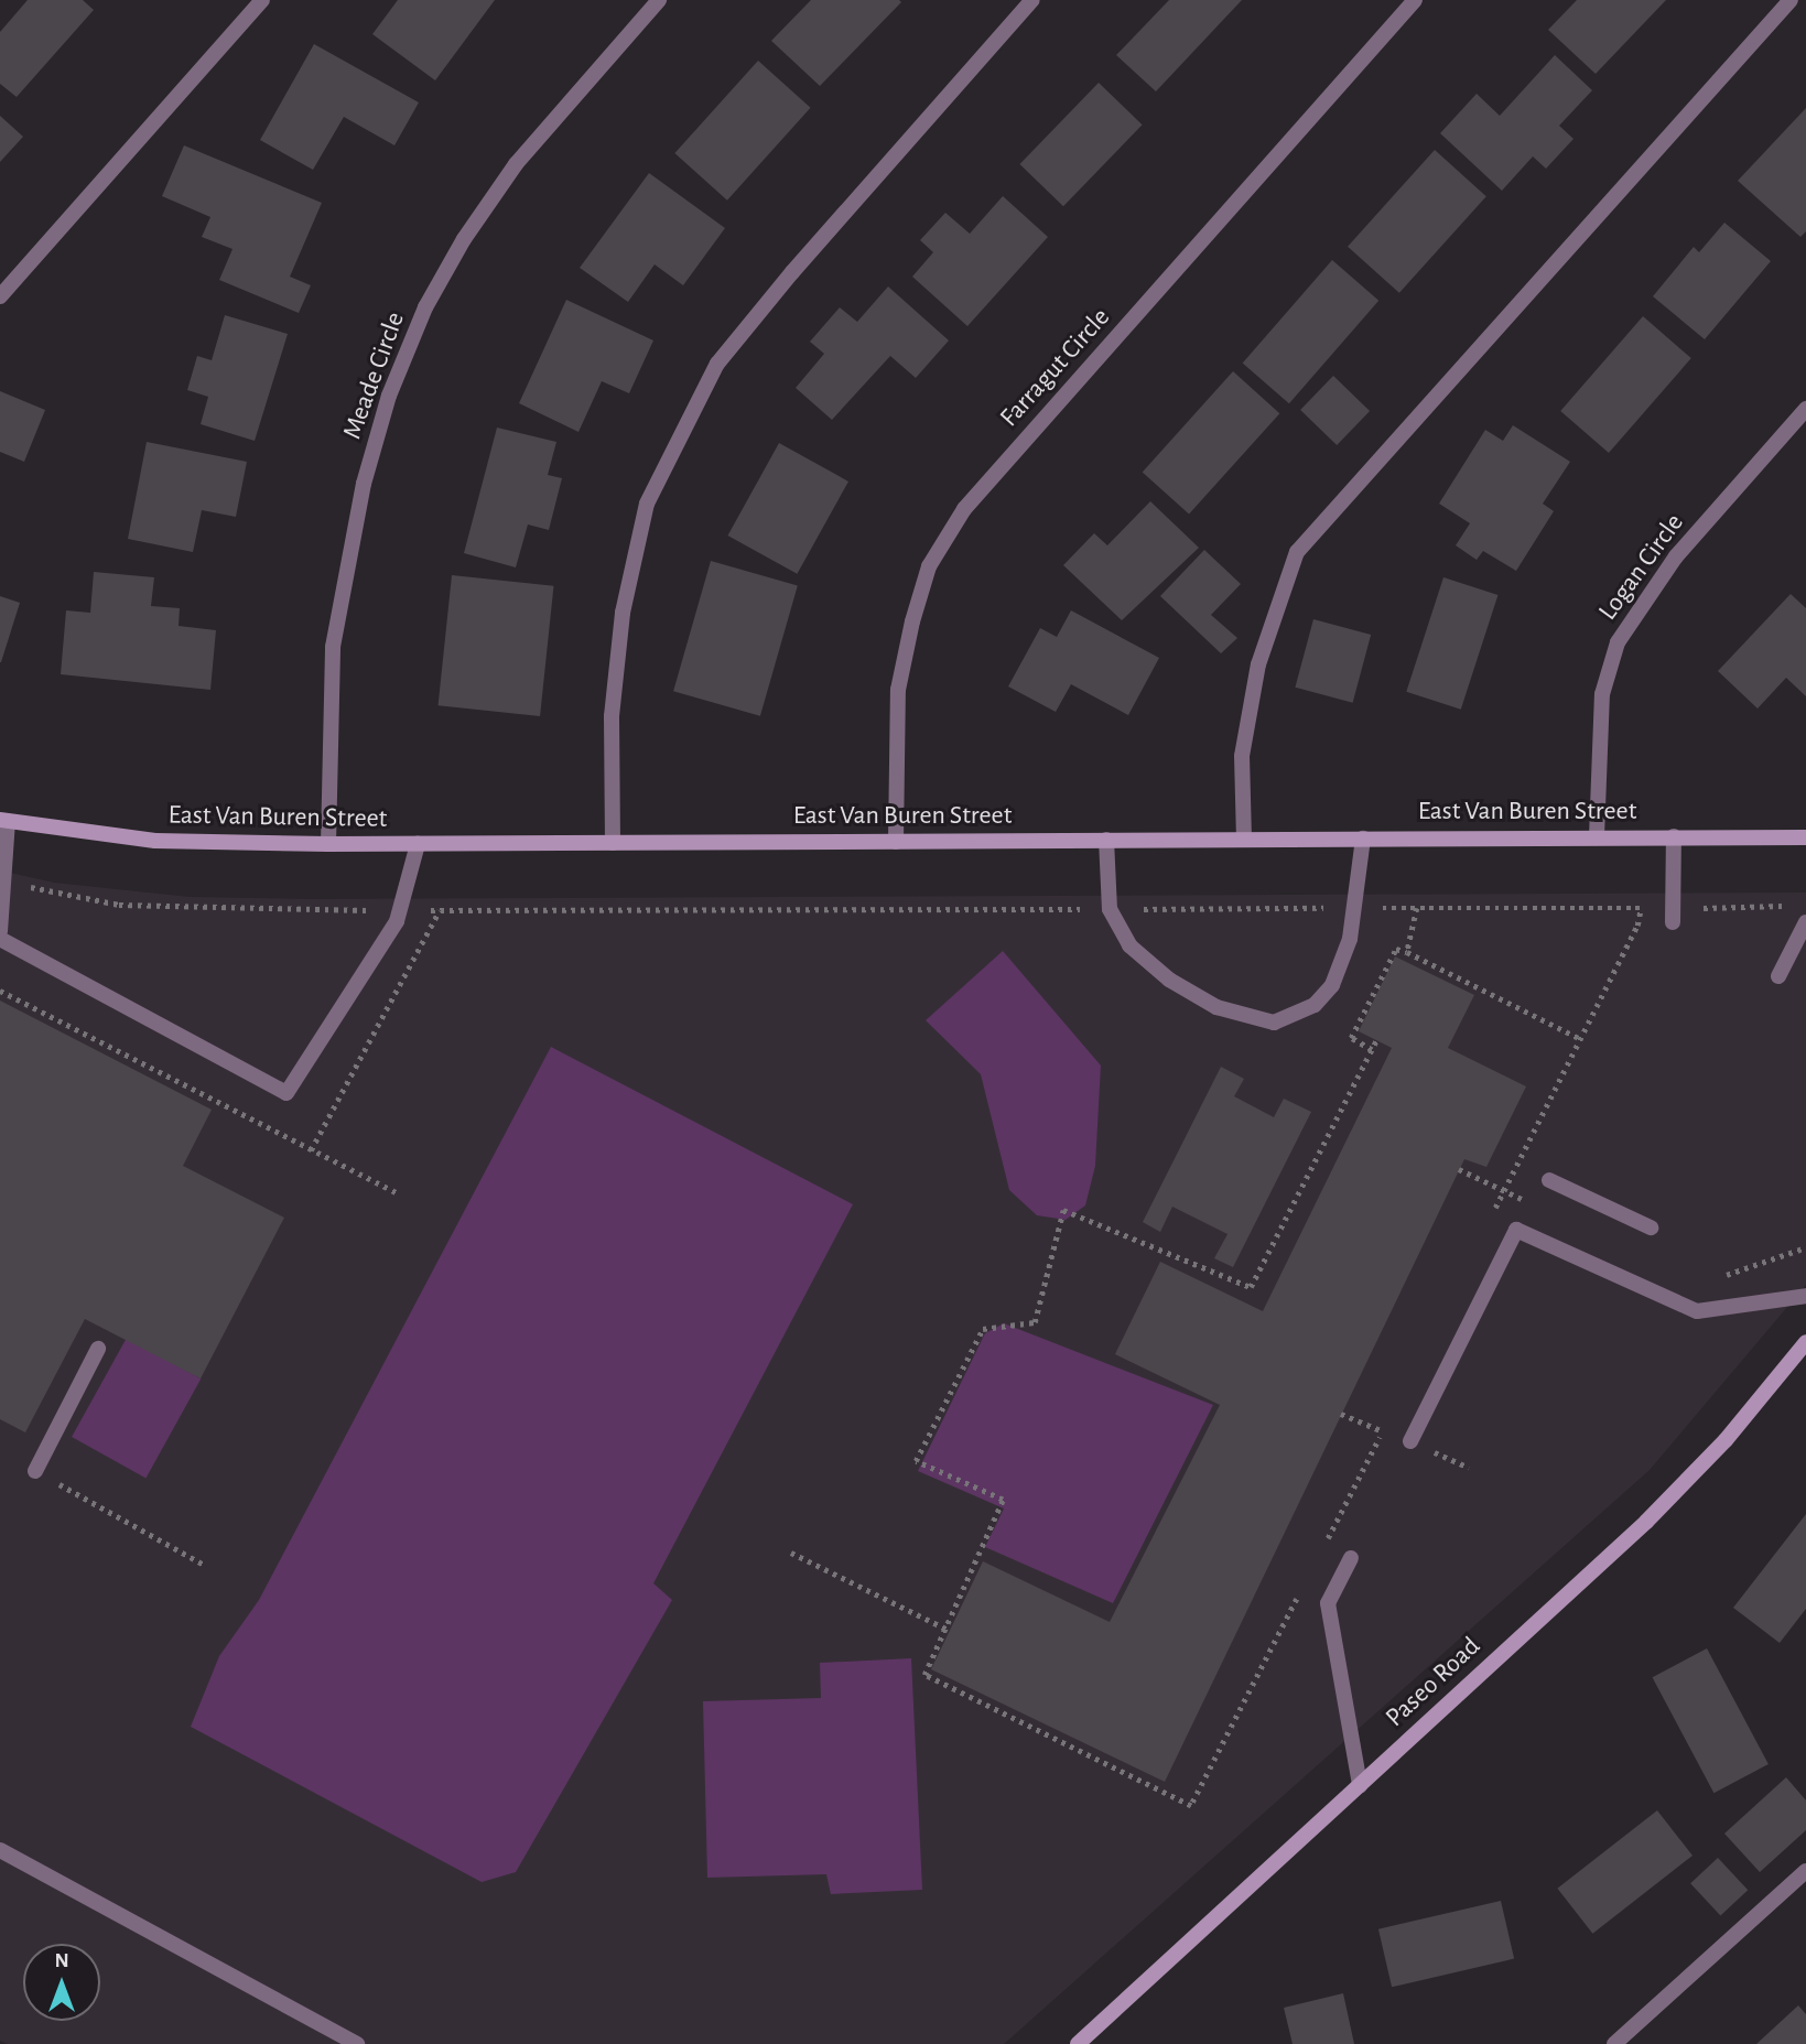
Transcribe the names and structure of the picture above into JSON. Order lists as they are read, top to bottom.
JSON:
{
  "streets": {
    "street": [
      "Farragut Circle",
      "Meade Circle",
      "Logan Circle",
      "East Van Buren Street",
      "Paseo Road"
    ]
  },
  "crossings": [
    ["Farragut Circle", "East Van Buren Street"],
    ["Meade Circle", "East Van Buren Street"],
    ["Logan Circle", "East Van Buren Street"]
  ],
  "north": "top"
}
